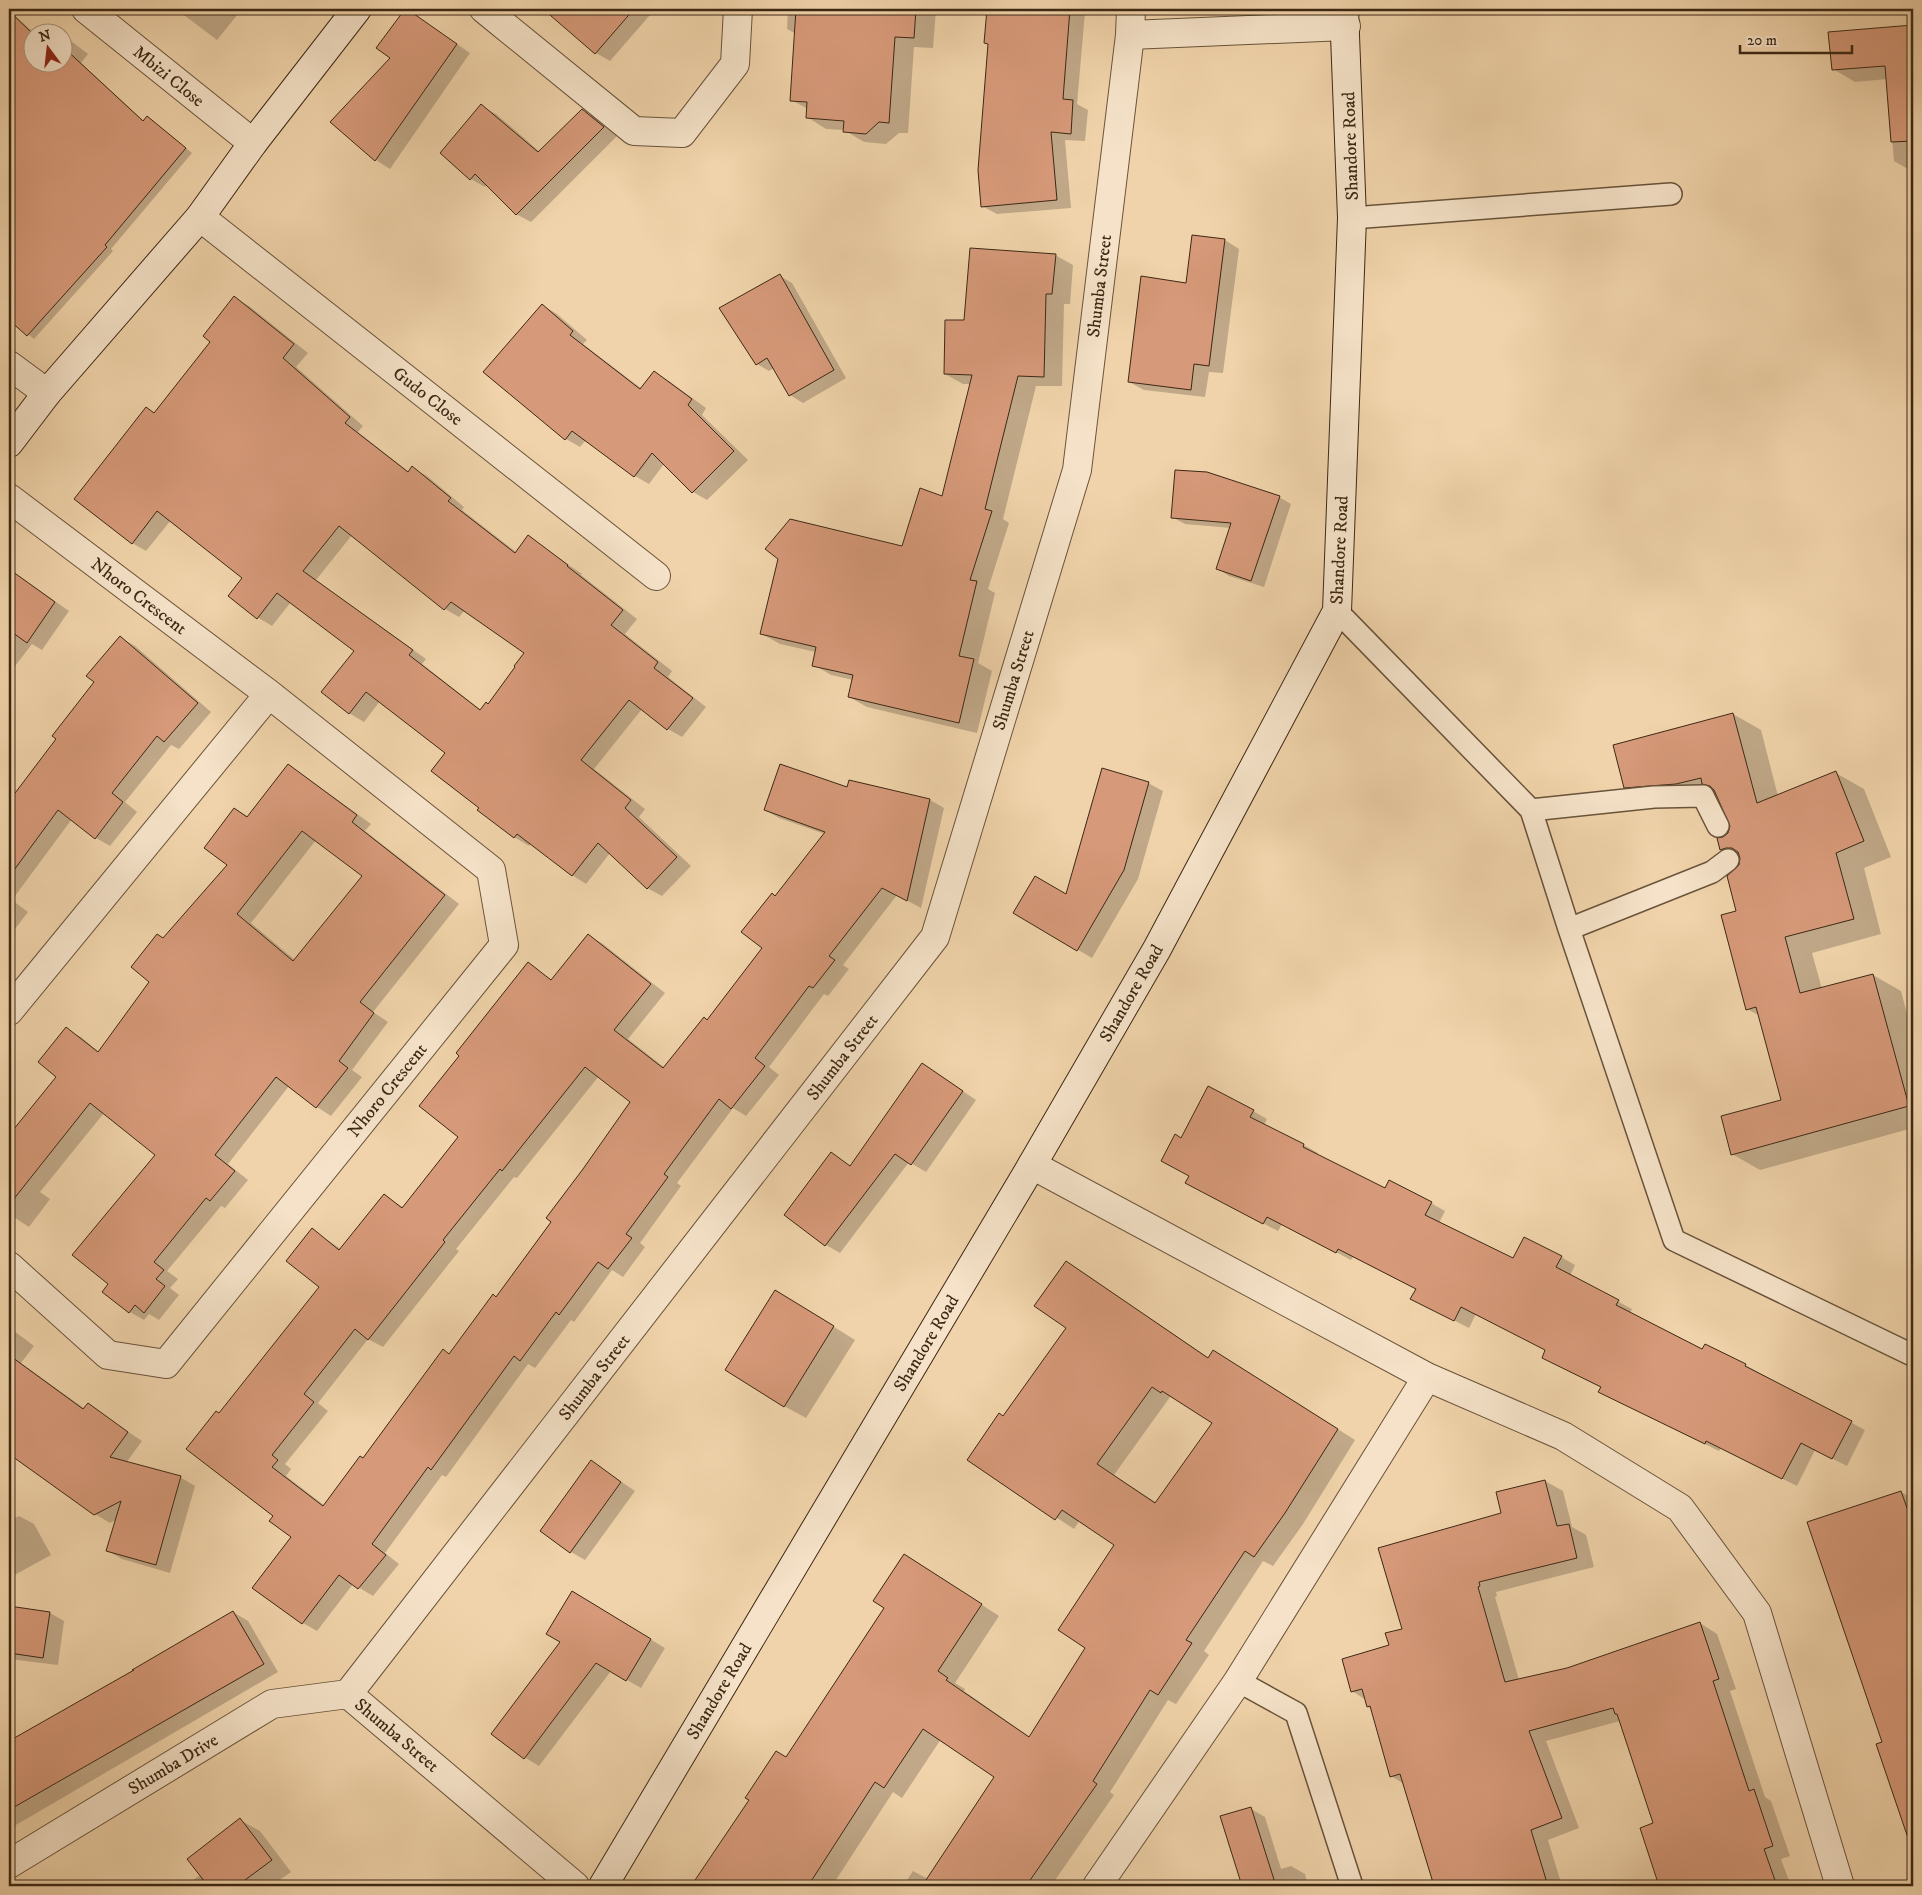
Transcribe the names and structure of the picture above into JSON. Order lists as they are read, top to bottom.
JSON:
{
  "streets": {
    "street": [
      "Mbizi Close",
      "Shandore Road",
      "Shumba Street",
      "Gudo Close",
      "Nhoro Crescent",
      "Shumba Drive"
    ]
  },
  "crossings": [
    ["Shumba Street", "Shumba Drive"]
  ],
  "scale_bar": "20 m",
  "north": "top"
}
